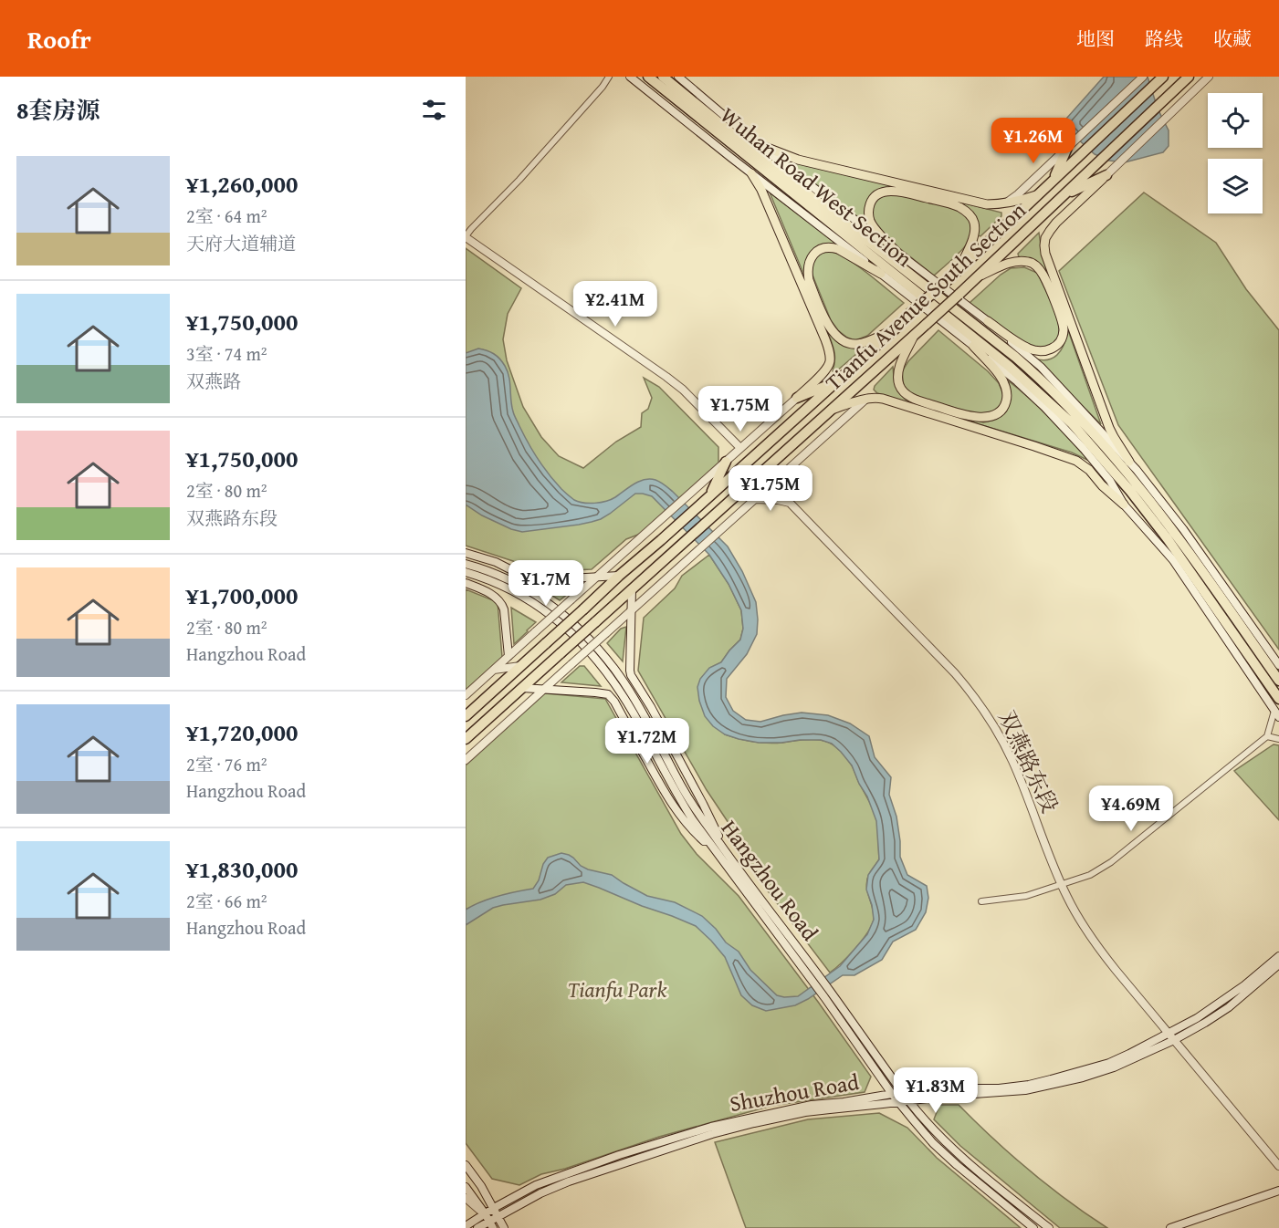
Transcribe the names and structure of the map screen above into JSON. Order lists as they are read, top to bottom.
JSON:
{
  "streets": {
    "highway": ["Wuhan Road West Section", "Tianfu Avenue South Section"],
    "main road": ["Hangzhou Road", "Shuzhou Road"],
    "street": ["双燕路东段"]
  },
  "crossings": [
    ["双燕路东段", "Shuzhou Road"],
    ["Hangzhou Road", "Shuzhou Road"]
  ],
  "parks": ["Tianfu Park"],
  "page": {
    "header": "Roofr",
    "nav": ["地图", "路线", "收藏"],
    "heading": "8套房源",
    "price": [
      "¥1.26M",
      "¥2.41M",
      "¥1.75M",
      "¥1.75M",
      "¥1.7M",
      "¥1.72M",
      "¥4.69M",
      "¥1.83M"
    ],
    "list": [
      {
        "name": "¥1,260,000",
        "note": "2室 · 64 m² · 天府大道辅道"
      },
      {
        "name": "¥1,750,000",
        "note": "3室 · 74 m² · 双燕路"
      },
      {
        "name": "¥1,750,000",
        "note": "2室 · 80 m² · 双燕路东段"
      },
      {
        "name": "¥1,700,000",
        "note": "2室 · 80 m² · Hangzhou Road"
      },
      {
        "name": "¥1,720,000",
        "note": "2室 · 76 m² · Hangzhou Road"
      },
      {
        "name": "¥1,830,000",
        "note": "2室 · 66 m² · Hangzhou Road"
      }
    ]
  }
}
